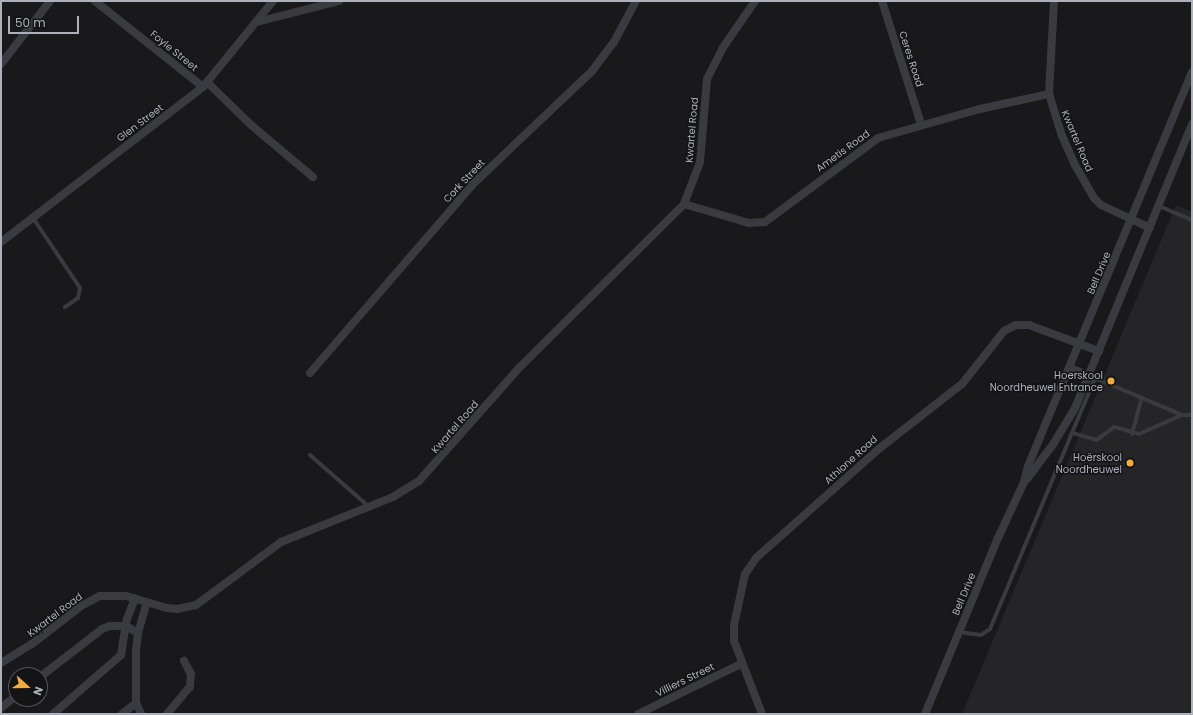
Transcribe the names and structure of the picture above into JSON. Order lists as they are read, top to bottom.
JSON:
{
  "streets": {
    "street": [
      "Foyle Street",
      "Ceres Road",
      "Glen Street",
      "Kwartel Road",
      "Ametis Road",
      "Cork Street",
      "Bell Drive",
      "Athlone Road",
      "Villiers Street"
    ]
  },
  "crossings": [
    ["Foyle Street", "Glen Street"],
    ["Ceres Road", "Ametis Road"],
    ["Kwartel Road", "Ametis Road"],
    ["Kwartel Road", "Bell Drive"],
    ["Bell Drive", "Athlone Road"],
    ["Athlone Road", "Villiers Street"]
  ],
  "places": ["Hoerskool Noordheuwel Entrance", "Hoërskool Noordheuwel"],
  "scale_bar": "50 m",
  "north": "right"
}
